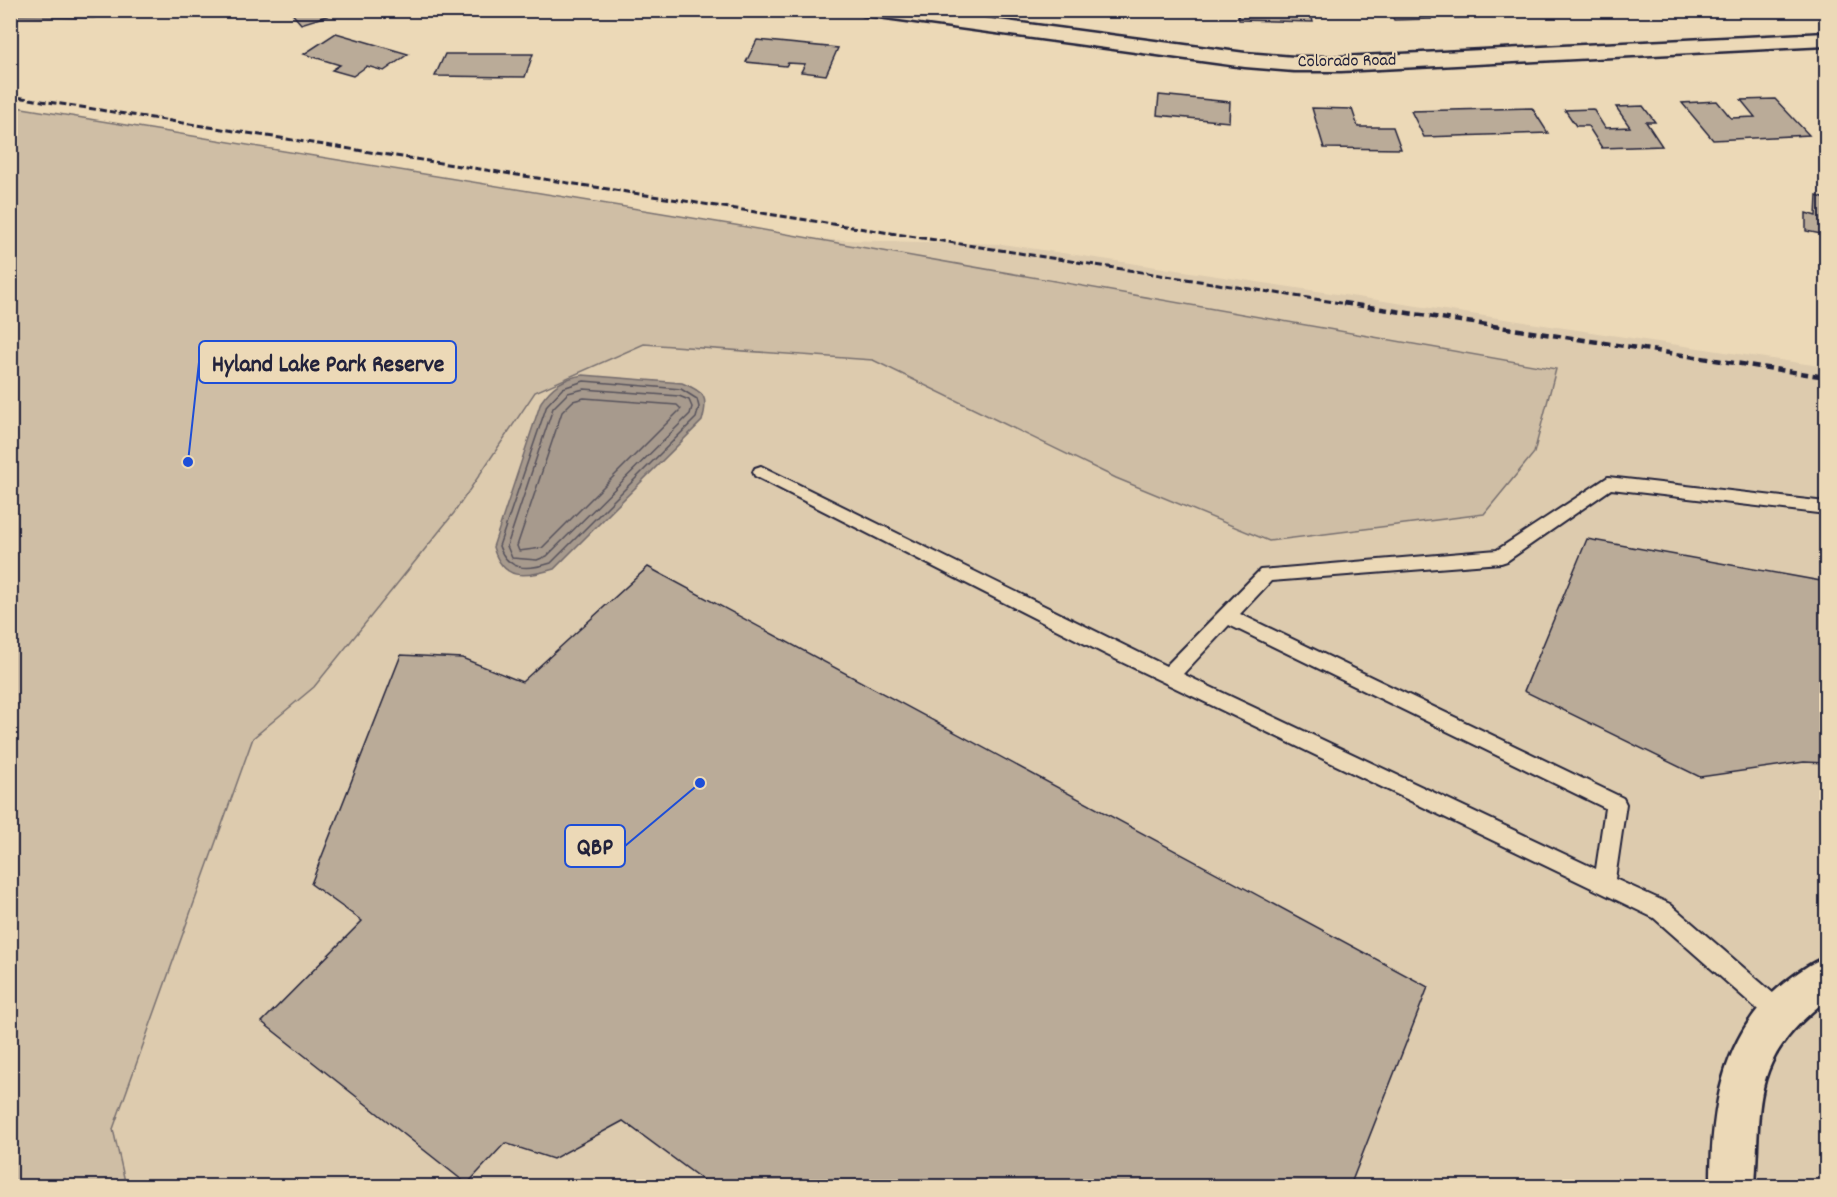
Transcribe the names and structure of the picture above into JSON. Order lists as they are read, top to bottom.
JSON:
{
  "streets": {
    "street": ["Colorado Road"]
  },
  "places": ["Hyland Lake Park Reserve", "QBP"]
}
